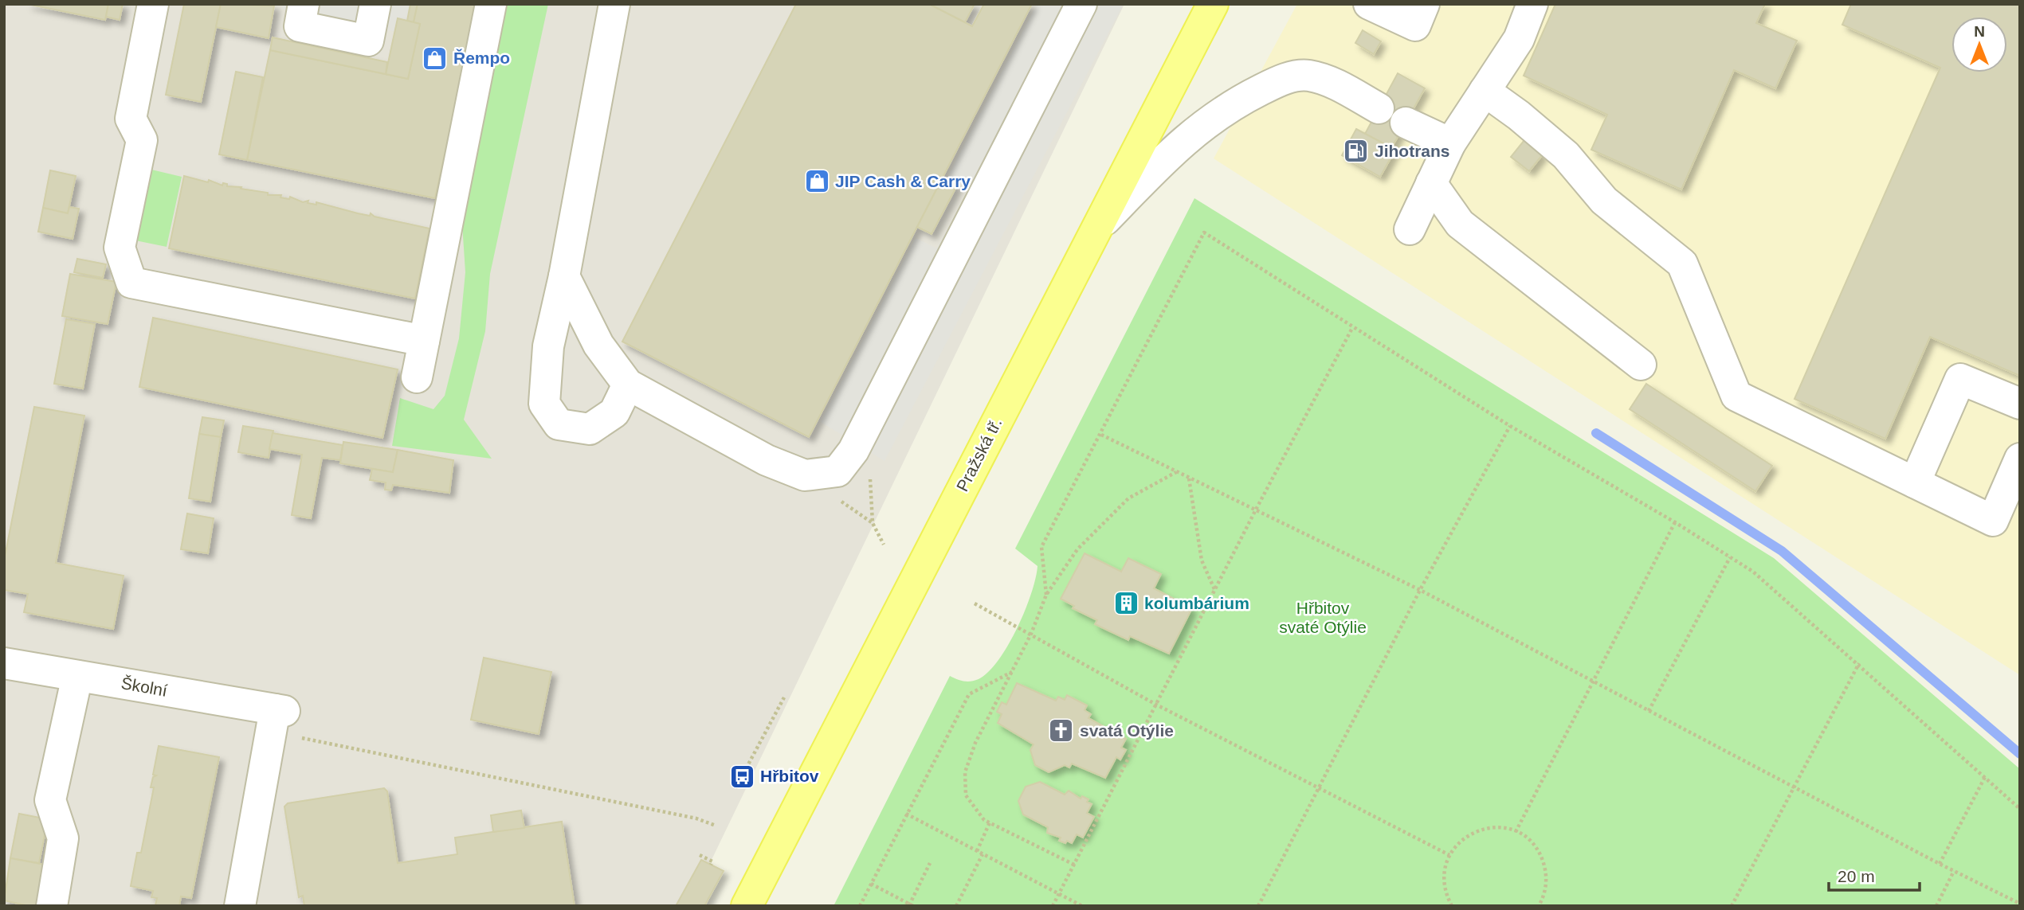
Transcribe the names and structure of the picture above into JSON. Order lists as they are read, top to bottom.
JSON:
{
  "streets": {
    "main road": ["Pražská tř."],
    "street": ["Školní"]
  },
  "parks": ["Hřbitov svaté Otýlie"],
  "places": {
    "shop": ["Řempo", "JIP Cash & Carry"],
    "fuel station": ["Jihotrans"],
    "building": ["kolumbárium"],
    "church": ["svatá Otýlie"],
    "bus stop": ["Hřbitov"]
  },
  "scale_bar": "20 m",
  "north": "top"
}
